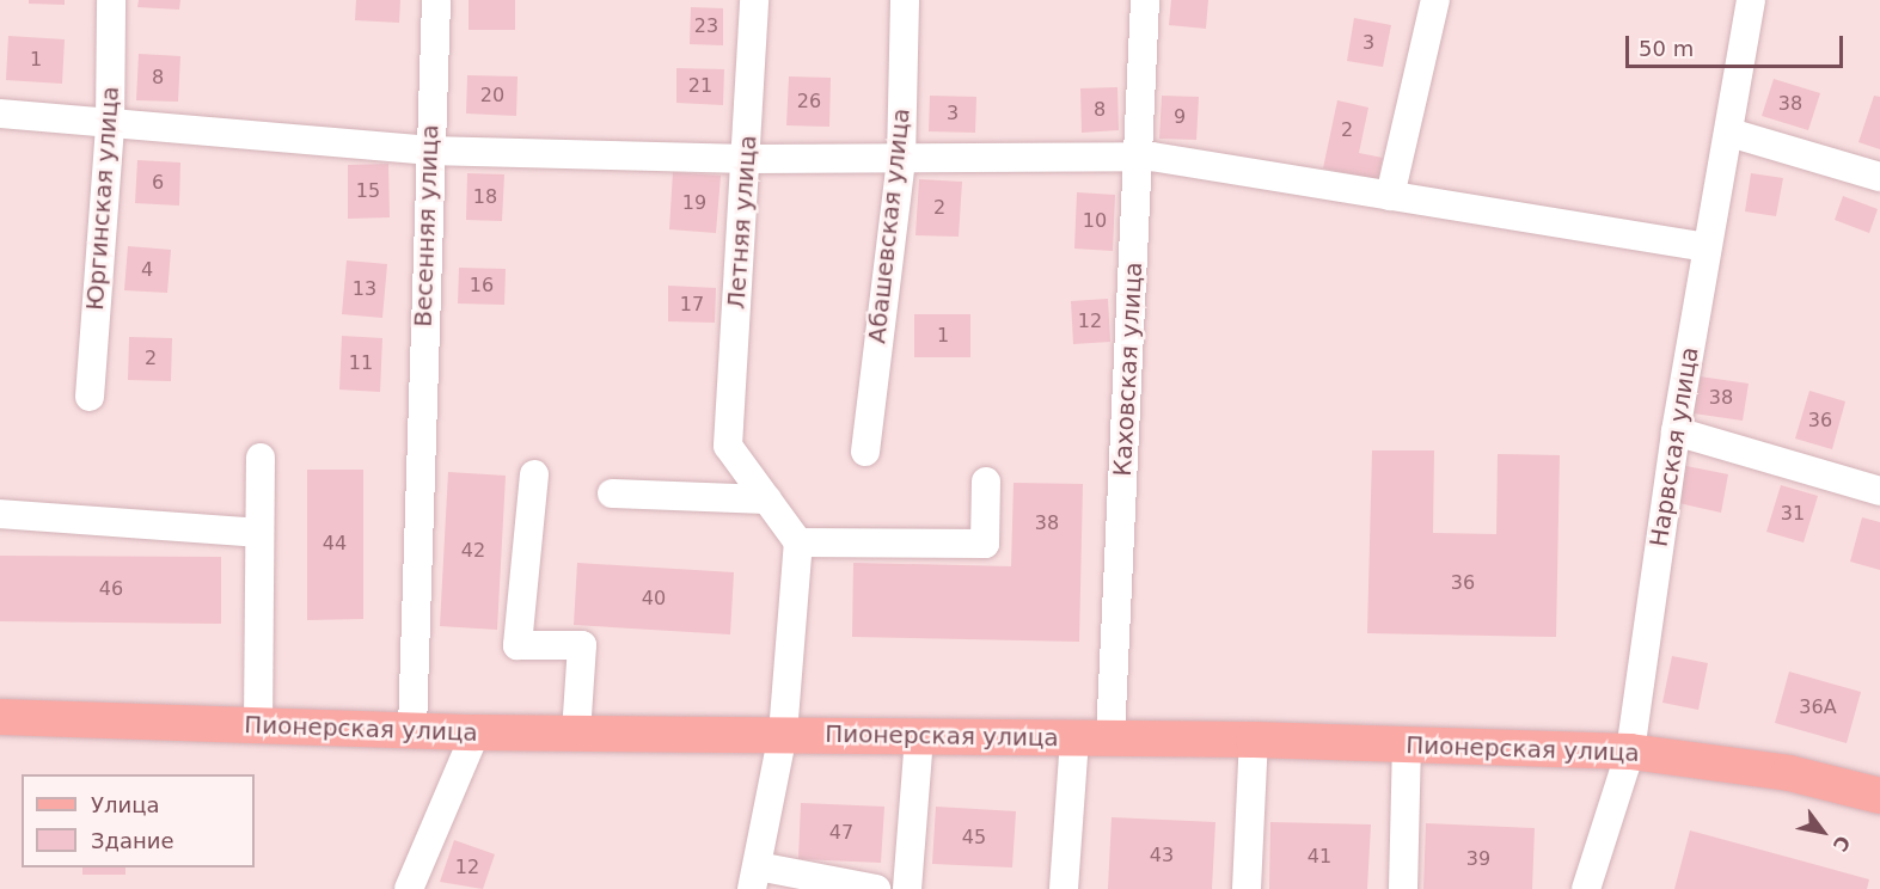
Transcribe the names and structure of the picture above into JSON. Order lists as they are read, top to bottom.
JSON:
{
  "streets": {
    "main road": ["Пионерская улица"],
    "street": [
      "Юргинская улица",
      "Летняя улица",
      "Весенняя улица",
      "Абашевская улица",
      "Каховская улица",
      "Нарвская улица"
    ]
  },
  "crossings": [
    ["Весенняя улица", "Пионерская улица"],
    ["Каховская улица", "Пионерская улица"],
    ["Нарвская улица", "Пионерская улица"]
  ],
  "house_numbers": [
    "23",
    "3",
    "1",
    "8",
    "21",
    "20",
    "26",
    "38",
    "8",
    "3",
    "9",
    "2",
    "6",
    "15",
    "18",
    "19",
    "2",
    "10",
    "4",
    "16",
    "13",
    "17",
    "12",
    "1",
    "2",
    "11",
    "38",
    "36",
    "31",
    "38",
    "44",
    "42",
    "36",
    "46",
    "40",
    "36А",
    "47",
    "45",
    "43",
    "41",
    "39",
    "12"
  ],
  "legend": ["Улица", "Здание"],
  "scale_bar": "50 m",
  "north": "bottom right"
}
